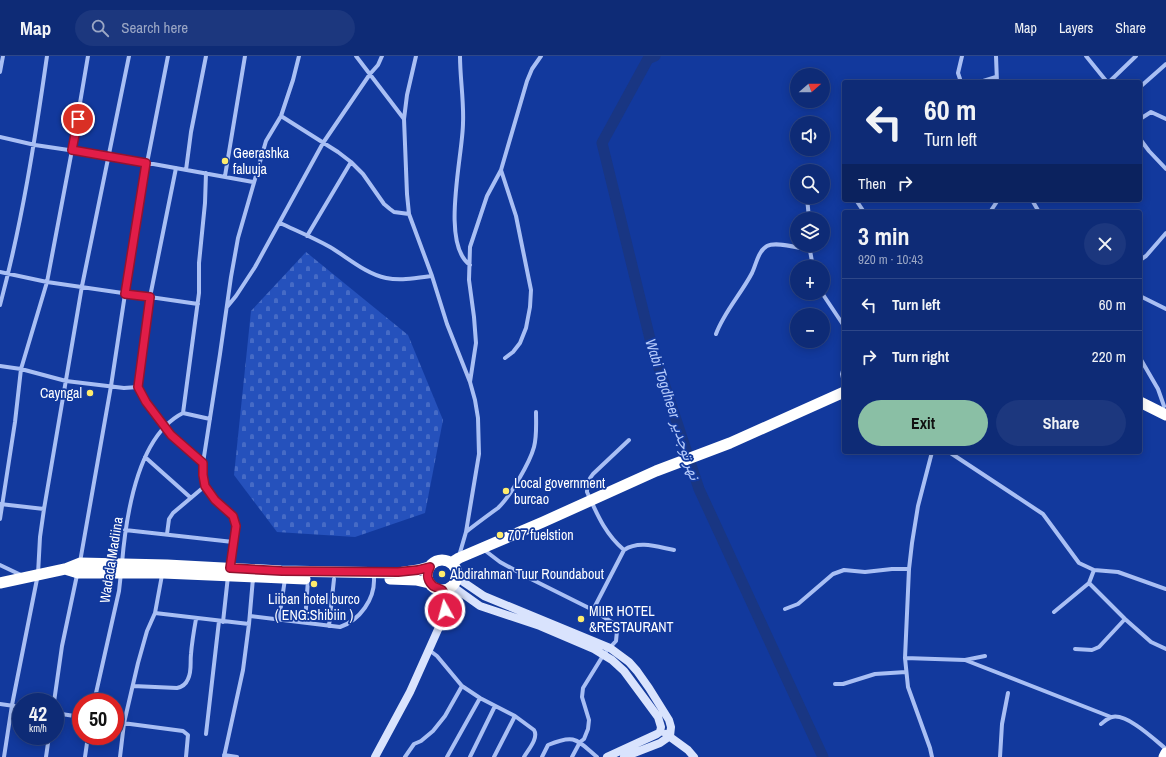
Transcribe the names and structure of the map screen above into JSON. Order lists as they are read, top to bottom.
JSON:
{
  "streets": {
    "street": ["Wadada Madiina"]
  },
  "water": ["Wabi Togdheer نهر توجدير"],
  "places": [
    "Geerashka faluuja",
    "Cayngal",
    "Local government burcao",
    "707 fuelstion",
    "Abdirahman Tuur Roundabout",
    "Liiban hotel burco ( ENG:Shibiin )",
    "MIIR HOTEL &RESTAURANT"
  ],
  "north": "right",
  "page": {
    "header": "Map",
    "search": "Search here",
    "nav": ["Map", "Layers", "Share"],
    "map_buttons": ["+", "−"],
    "turn": ["60 m", "Turn left"],
    "then": "Then",
    "heading": ["3 min", "920 m · 10:43"],
    "list": [
      {
        "name": "Turn left",
        "value": "60 m"
      },
      {
        "name": "Turn right",
        "value": "220 m"
      }
    ],
    "buttons": ["Exit", "Share"],
    "speed": "42 km/h",
    "limit": "50"
  }
}
